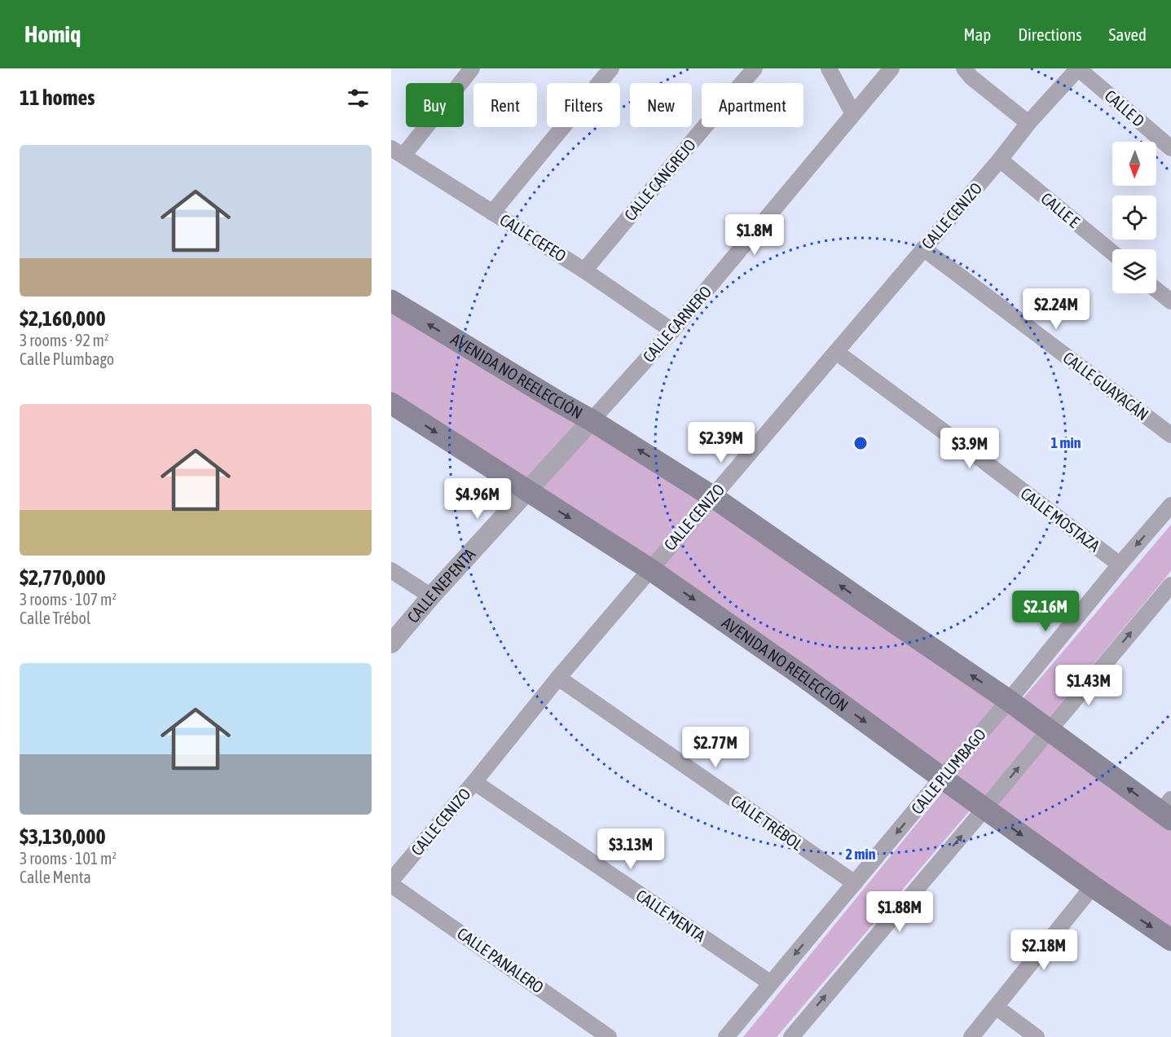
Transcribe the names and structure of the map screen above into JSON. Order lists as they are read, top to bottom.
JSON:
{
  "streets": {
    "main road": ["AVENIDA NO REELECCIÓN"],
    "street": [
      "CALLE D",
      "CALLE CANGREJO",
      "CALLE E",
      "CALLE CENIZO",
      "CALLE CEFEO",
      "CALLE CARNERO",
      "CALLE GUAYACÁN",
      "CALLE MOSTAZA",
      "CALLE NEPENTA",
      "CALLE PLUMBAGO",
      "CALLE TRÉBOL",
      "CALLE MENTA",
      "CALLE PANALERO"
    ]
  },
  "crossings": [
    ["CALLE D", "CALLE CENIZO"],
    ["CALLE CANGREJO", "CALLE CEFEO"],
    ["CALLE E", "CALLE CENIZO"],
    ["CALLE CENIZO", "AVENIDA NO REELECCIÓN"],
    ["CALLE CENIZO", "CALLE GUAYACÁN"],
    ["CALLE CENIZO", "CALLE MOSTAZA"],
    ["CALLE CENIZO", "CALLE TRÉBOL"],
    ["CALLE CENIZO", "CALLE MENTA"],
    ["CALLE CEFEO", "CALLE CARNERO"],
    ["CALLE CARNERO", "AVENIDA NO REELECCIÓN"],
    ["CALLE CARNERO", "CALLE NEPENTA"],
    ["AVENIDA NO REELECCIÓN", "CALLE NEPENTA"],
    ["AVENIDA NO REELECCIÓN", "CALLE PLUMBAGO"],
    ["CALLE MOSTAZA", "CALLE PLUMBAGO"],
    ["CALLE PLUMBAGO", "CALLE TRÉBOL"],
    ["CALLE PLUMBAGO", "CALLE MENTA"]
  ],
  "north": "bottom",
  "page": {
    "header": "Homiq",
    "nav": ["Map", "Directions", "Saved"],
    "heading": "11 homes",
    "chip": [
      "Buy",
      "Rent",
      "Filters",
      "New",
      "Apartment"
    ],
    "list": [
      {
        "name": "$2,160,000",
        "note": "3 rooms · 92 m² · Calle Plumbago"
      },
      {
        "name": "$2,770,000",
        "note": "3 rooms · 107 m² · Calle Trébol"
      },
      {
        "name": "$3,130,000",
        "note": "3 rooms · 101 m² · Calle Menta"
      }
    ],
    "price": [
      "$1.8M",
      "$2.24M",
      "$2.39M",
      "$3.9M",
      "$4.96M",
      "$2.16M",
      "$1.43M",
      "$2.77M",
      "$3.13M",
      "$1.88M",
      "$2.18M"
    ]
  },
  "rings": ["1 min", "2 min"]
}
